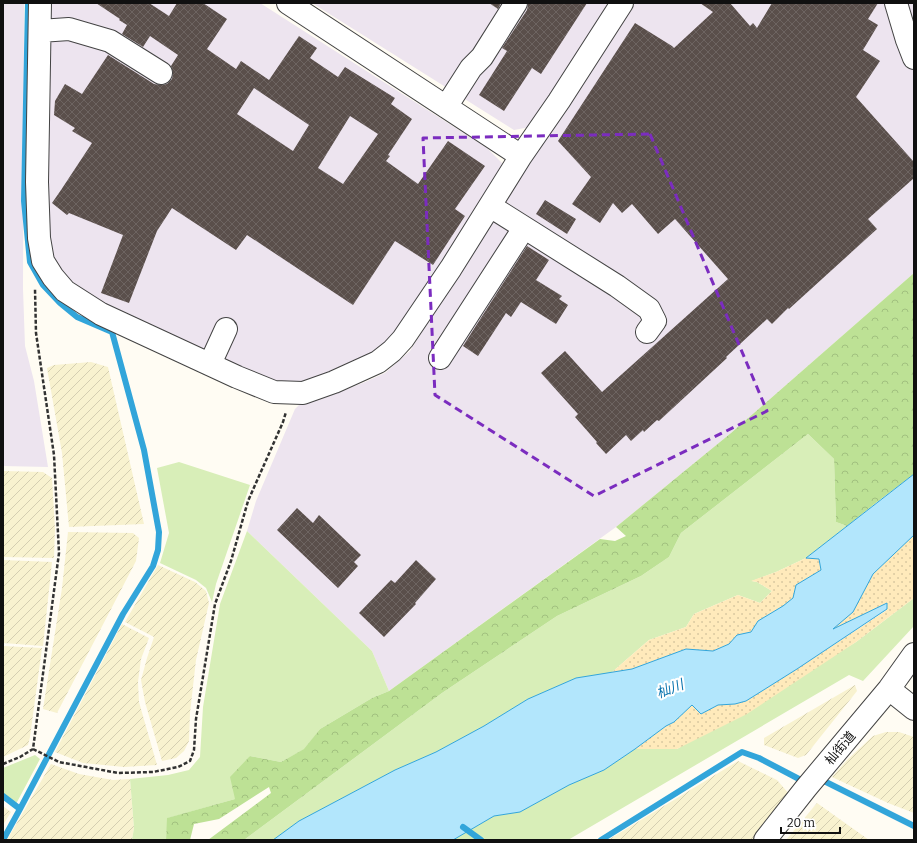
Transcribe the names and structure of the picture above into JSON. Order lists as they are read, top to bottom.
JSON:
{
  "streets": {
    "street": ["杣街道"]
  },
  "water": ["杣川"],
  "scale_bar": "20 m"
}
